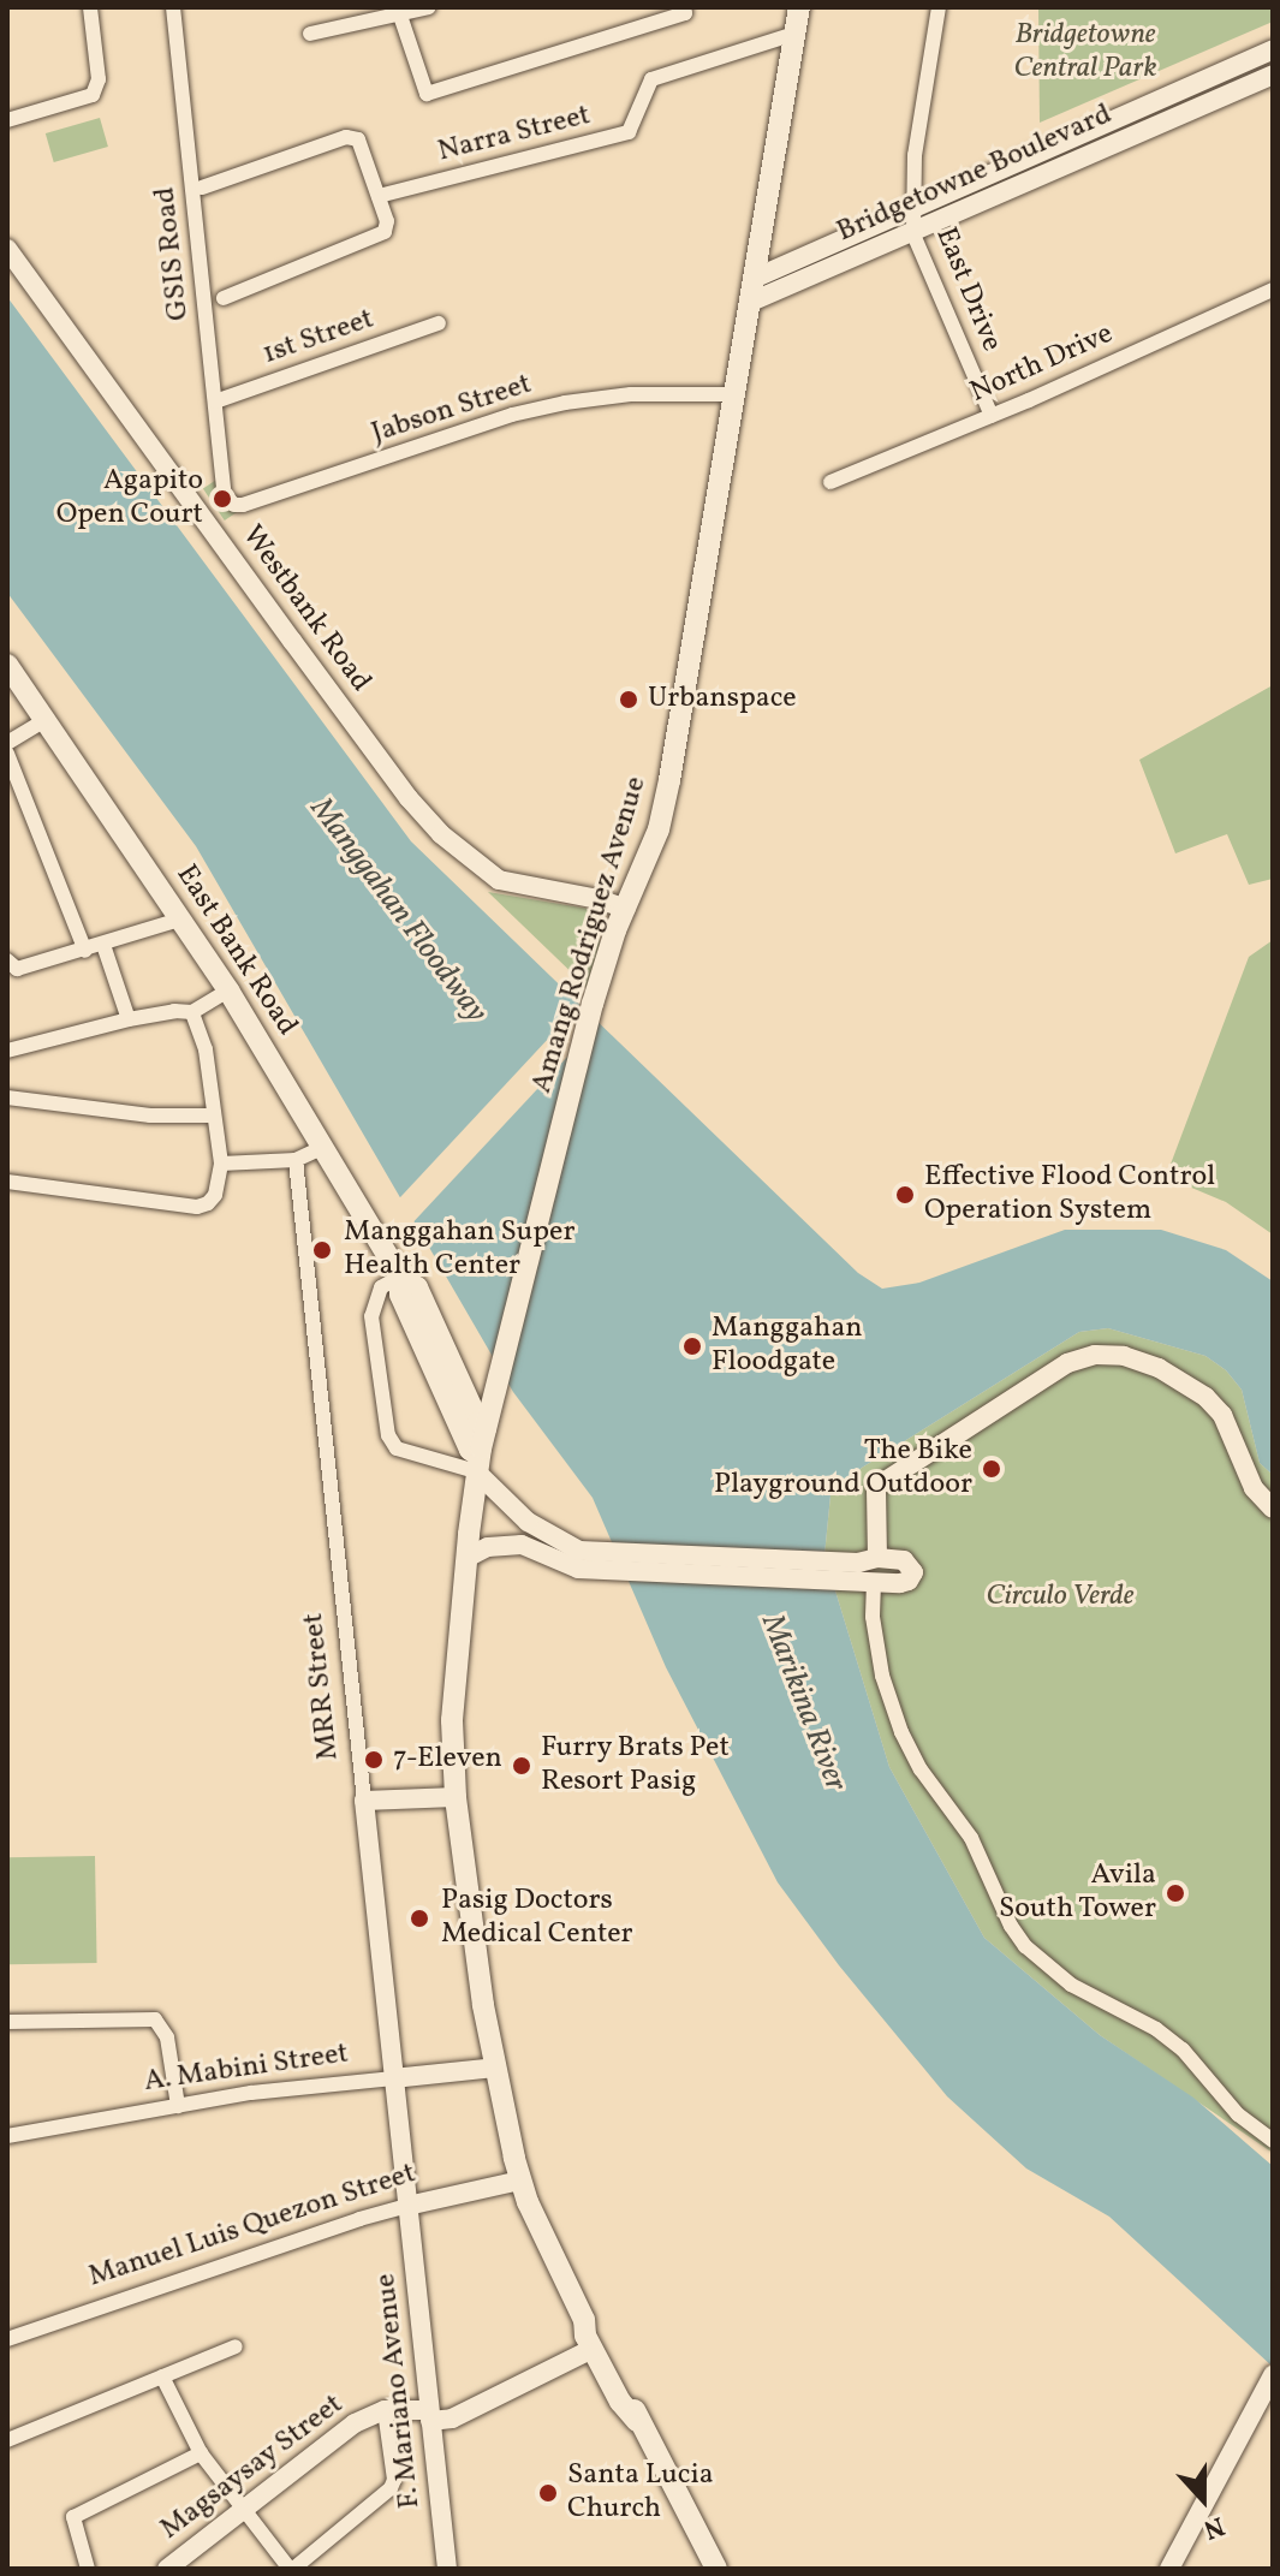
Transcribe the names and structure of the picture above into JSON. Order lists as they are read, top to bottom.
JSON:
{
  "streets": {
    "main road": ["Amang Rodriguez Avenue", "East Bank Road"],
    "street": [
      "Narra Street",
      "Bridgetowne Boulevard",
      "GSIS Road",
      "East Drive",
      "1st Street",
      "North Drive",
      "Jabson Street",
      "Westbank Road",
      "MRR Street",
      "A. Mabini Street",
      "Manuel Luis Quezon Street",
      "F. Mariano Avenue",
      "Magsaysay Street"
    ]
  },
  "crossings": [
    ["Narra Street", "Amang Rodriguez Avenue"],
    ["Bridgetowne Boulevard", "East Drive"],
    ["Bridgetowne Boulevard", "Amang Rodriguez Avenue"],
    ["GSIS Road", "1st Street"],
    ["GSIS Road", "Jabson Street"],
    ["East Drive", "North Drive"],
    ["Jabson Street", "Amang Rodriguez Avenue"],
    ["Westbank Road", "Amang Rodriguez Avenue"],
    ["Amang Rodriguez Avenue", "East Bank Road"],
    ["Amang Rodriguez Avenue", "A. Mabini Street"],
    ["Amang Rodriguez Avenue", "Manuel Luis Quezon Street"],
    ["Amang Rodriguez Avenue", "Magsaysay Street"],
    ["MRR Street", "A. Mabini Street"],
    ["MRR Street", "Manuel Luis Quezon Street"],
    ["MRR Street", "F. Mariano Avenue"],
    ["Manuel Luis Quezon Street", "F. Mariano Avenue"],
    ["F. Mariano Avenue", "Magsaysay Street"]
  ],
  "water": ["Manggahan Floodway", "Marikina River"],
  "parks": ["Bridgetowne Central Park", "Circulo Verde"],
  "places": [
    "Agapito Open Court",
    "Urbanspace",
    "Effective Flood Control Operation System",
    "Manggahan Super Health Center",
    "Manggahan Floodgate",
    "The Bike Playground Outdoor",
    "7-Eleven",
    "Furry Brats Pet Resort Pasig",
    "Avila South Tower",
    "Pasig Doctors Medical Center",
    "Santa Lucia Church"
  ],
  "north": "bottom"
}
